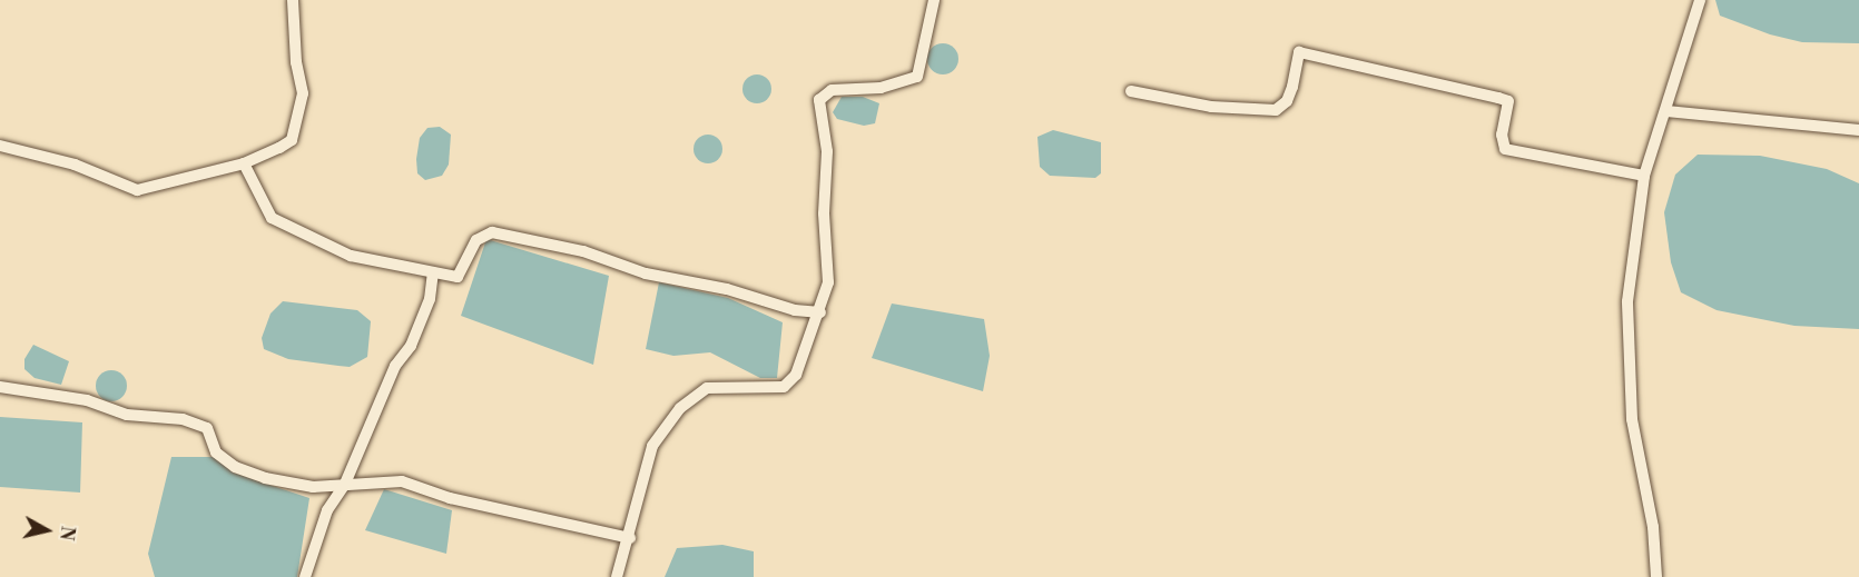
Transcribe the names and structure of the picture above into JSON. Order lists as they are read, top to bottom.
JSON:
{
  "north": "right"
}
